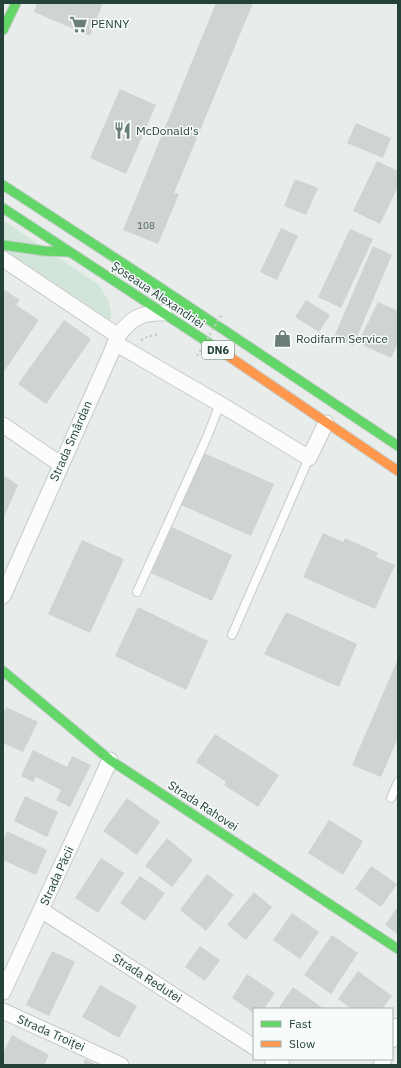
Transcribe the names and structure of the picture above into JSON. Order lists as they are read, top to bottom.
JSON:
{
  "streets": {
    "main road": ["Șoseaua Alexandriei", "DN6", "Strada Rahovei"],
    "street": [
      "Strada Smârdan",
      "Strada Păcii",
      "Strada Redutei",
      "Strada Troiței"
    ]
  },
  "crossings": [
    ["Șoseaua Alexandriei", "Strada Smârdan"],
    ["Strada Rahovei", "Strada Păcii"],
    ["Strada Păcii", "Strada Redutei"]
  ],
  "places": {
    "supermarket": ["PENNY"],
    "restaurant": ["McDonald's"],
    "shop": ["Rodifarm Service"]
  },
  "house_numbers": ["108"],
  "legend": ["Fast", "Slow"]
}
